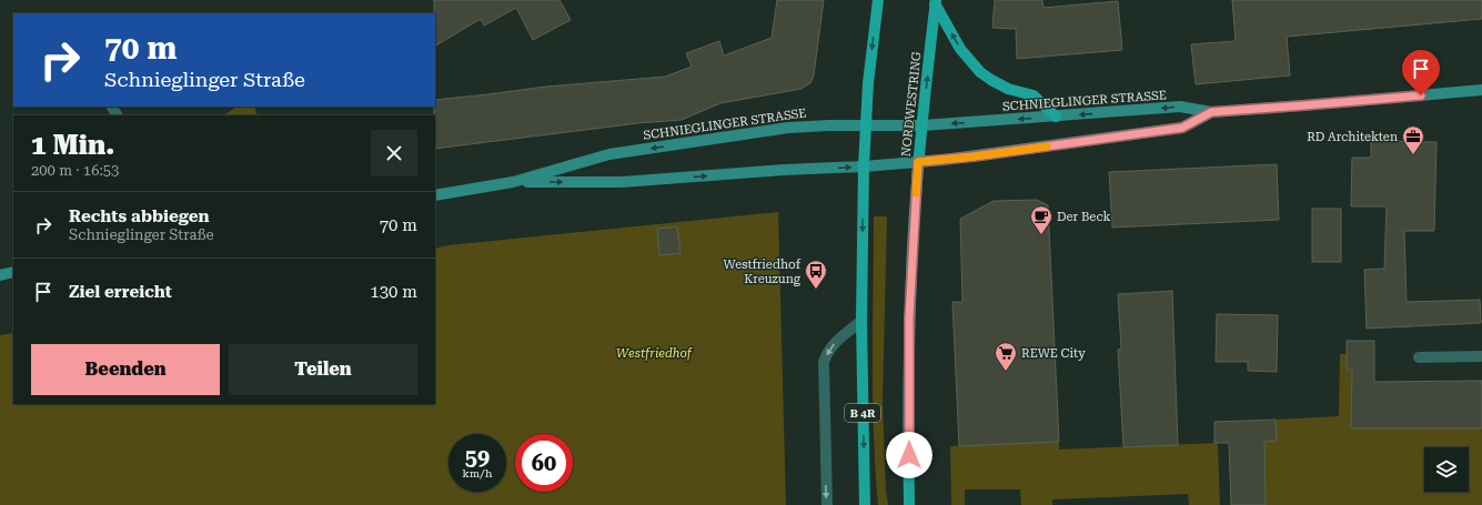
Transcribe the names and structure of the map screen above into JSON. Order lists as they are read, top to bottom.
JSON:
{
  "streets": {
    "main road": ["SCHNIEGLINGER STRASSE", "NORDWESTRING", "B 4R"]
  },
  "crossings": [
    ["SCHNIEGLINGER STRASSE", "NORDWESTRING"],
    ["SCHNIEGLINGER STRASSE", "B 4R"]
  ],
  "parks": ["Westfriedhof"],
  "places": {
    "office": ["RD Architekten"],
    "cafe": ["Der Beck"],
    "bus stop": ["Westfriedhof Kreuzung"],
    "supermarket": ["REWE City"]
  },
  "page": {
    "turn": ["70 m", "Schnieglinger Straße"],
    "heading": ["1 Min.", "200 m · 16:53"],
    "list": [
      {
        "name": "Rechts abbiegen",
        "note": "Schnieglinger Straße",
        "value": "70 m"
      },
      {
        "name": "Ziel erreicht",
        "value": "130 m"
      }
    ],
    "buttons": ["Beenden", "Teilen"],
    "speed": "59 km/h",
    "limit": "60"
  }
}
